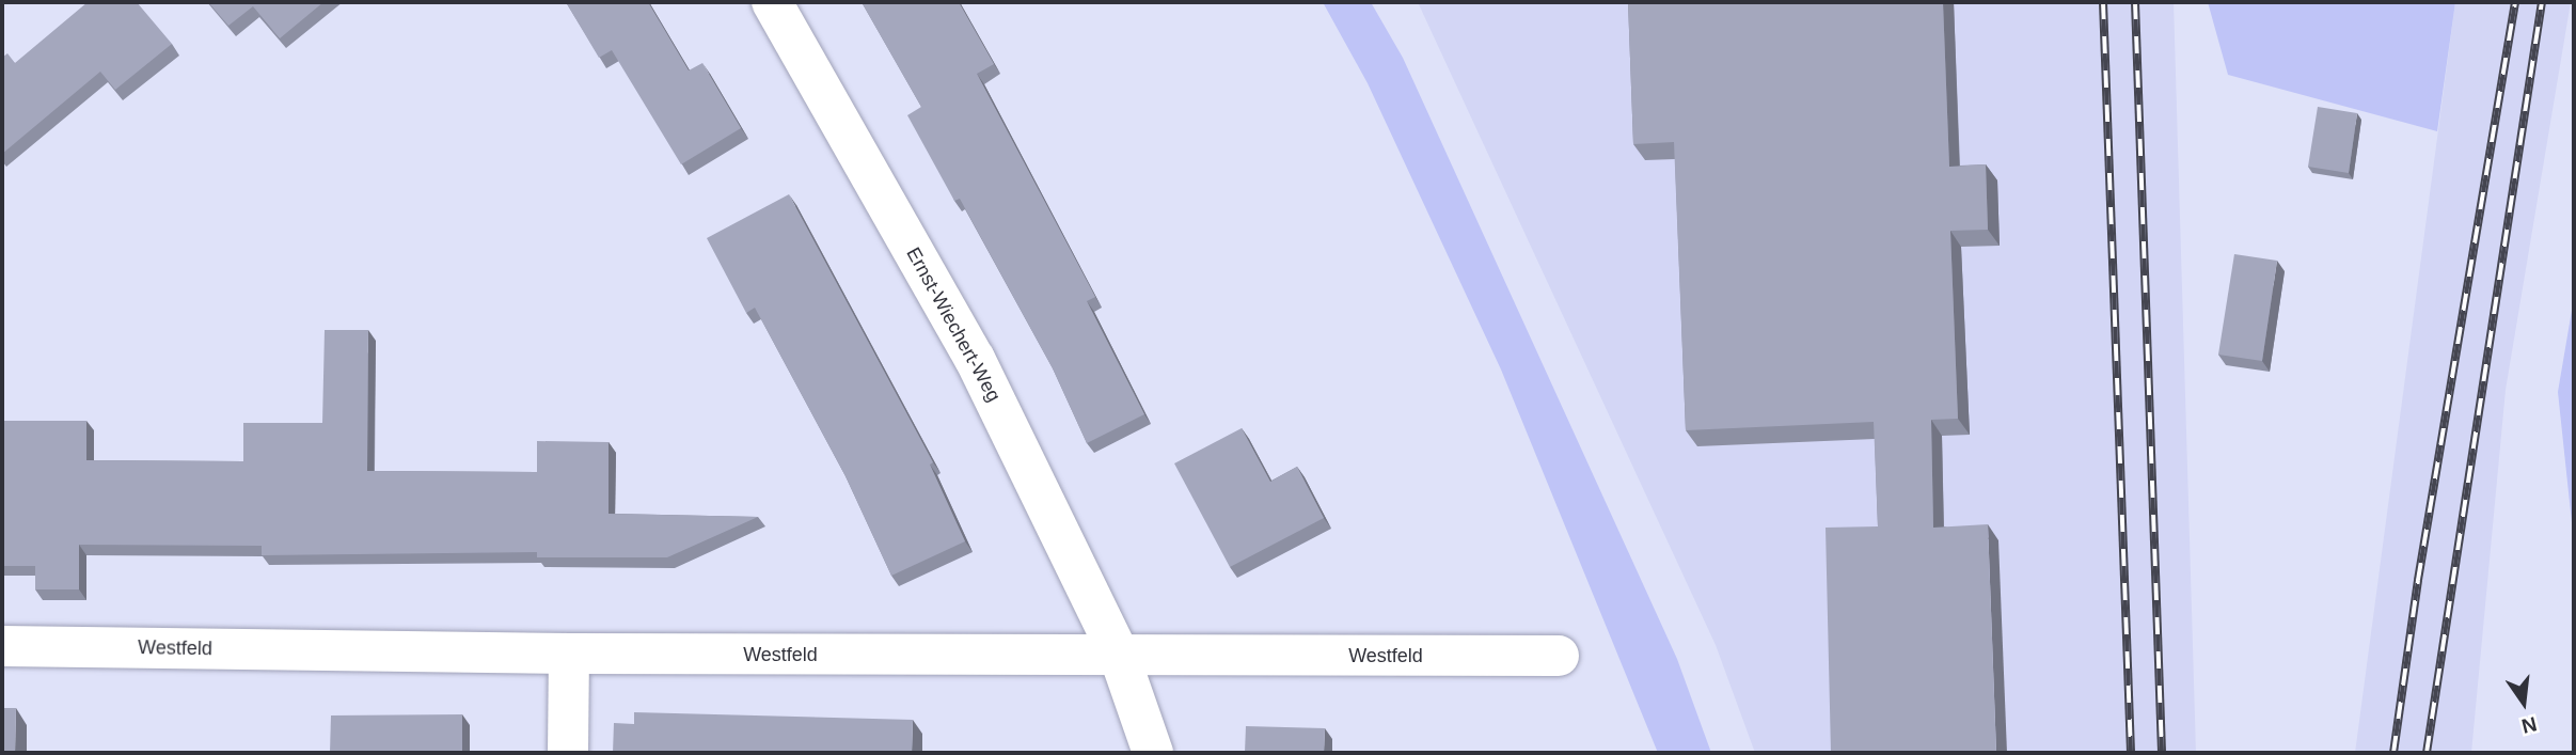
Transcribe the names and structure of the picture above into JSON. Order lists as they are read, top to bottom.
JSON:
{
  "streets": {
    "street": ["Ernst-Wiechert-Weg", "Westfeld"]
  },
  "crossings": [
    ["Ernst-Wiechert-Weg", "Westfeld"]
  ],
  "north": "bottom"
}
